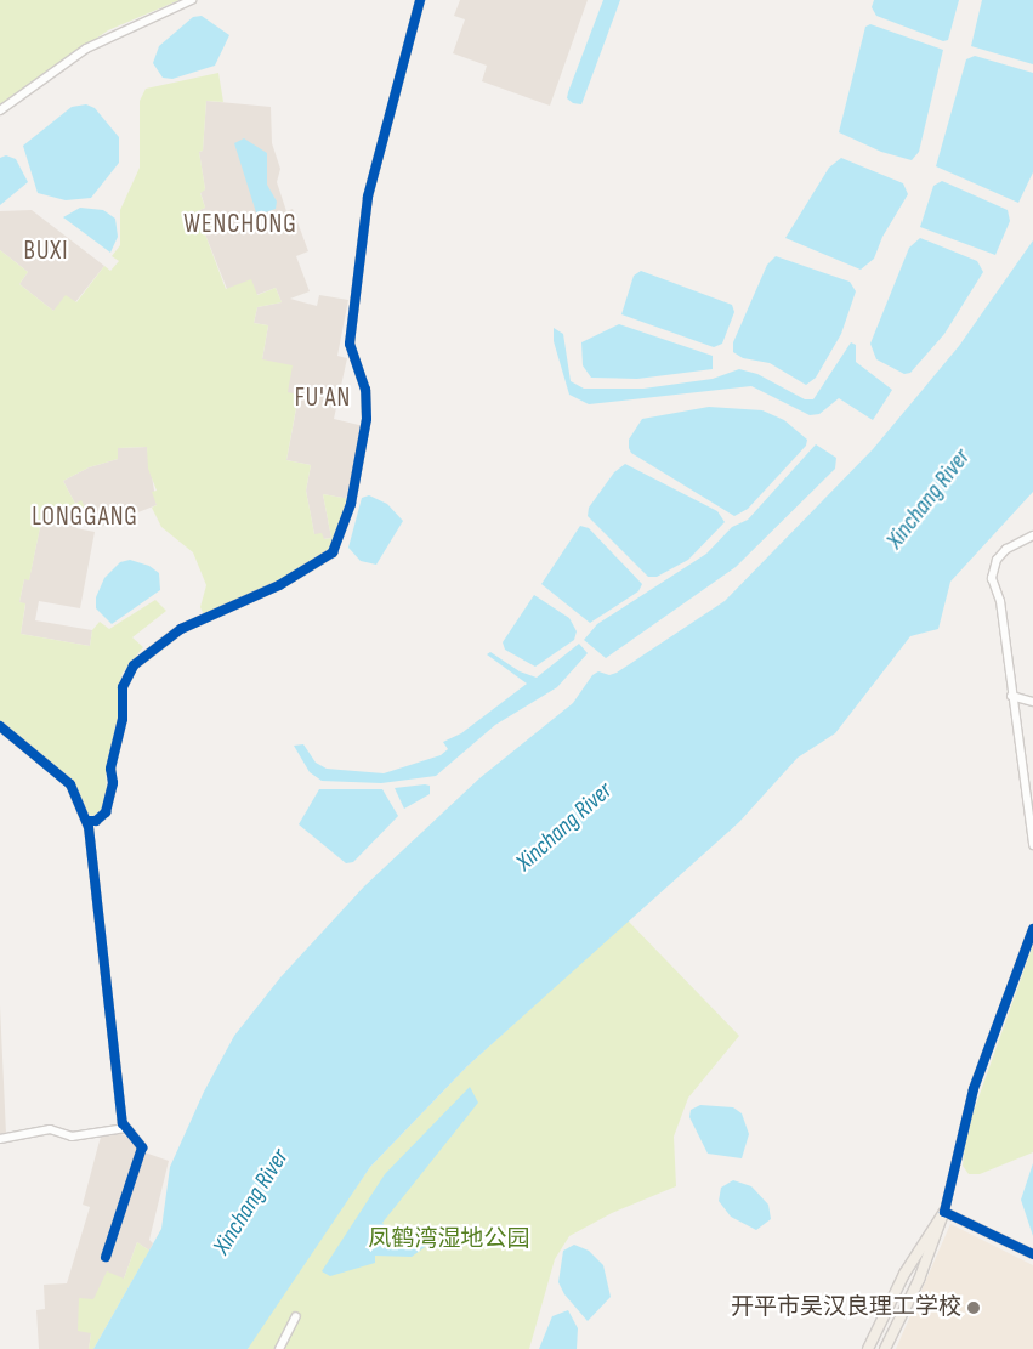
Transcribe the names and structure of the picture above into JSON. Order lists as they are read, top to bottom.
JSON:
{
  "districts": [
    "WENCHONG",
    "BUXI",
    "FU'AN",
    "LONGGANG"
  ],
  "water": ["Xinchang River"],
  "parks": ["凤鹤湾湿地公园"],
  "places": ["开平市吴汉良理工学校"]
}
